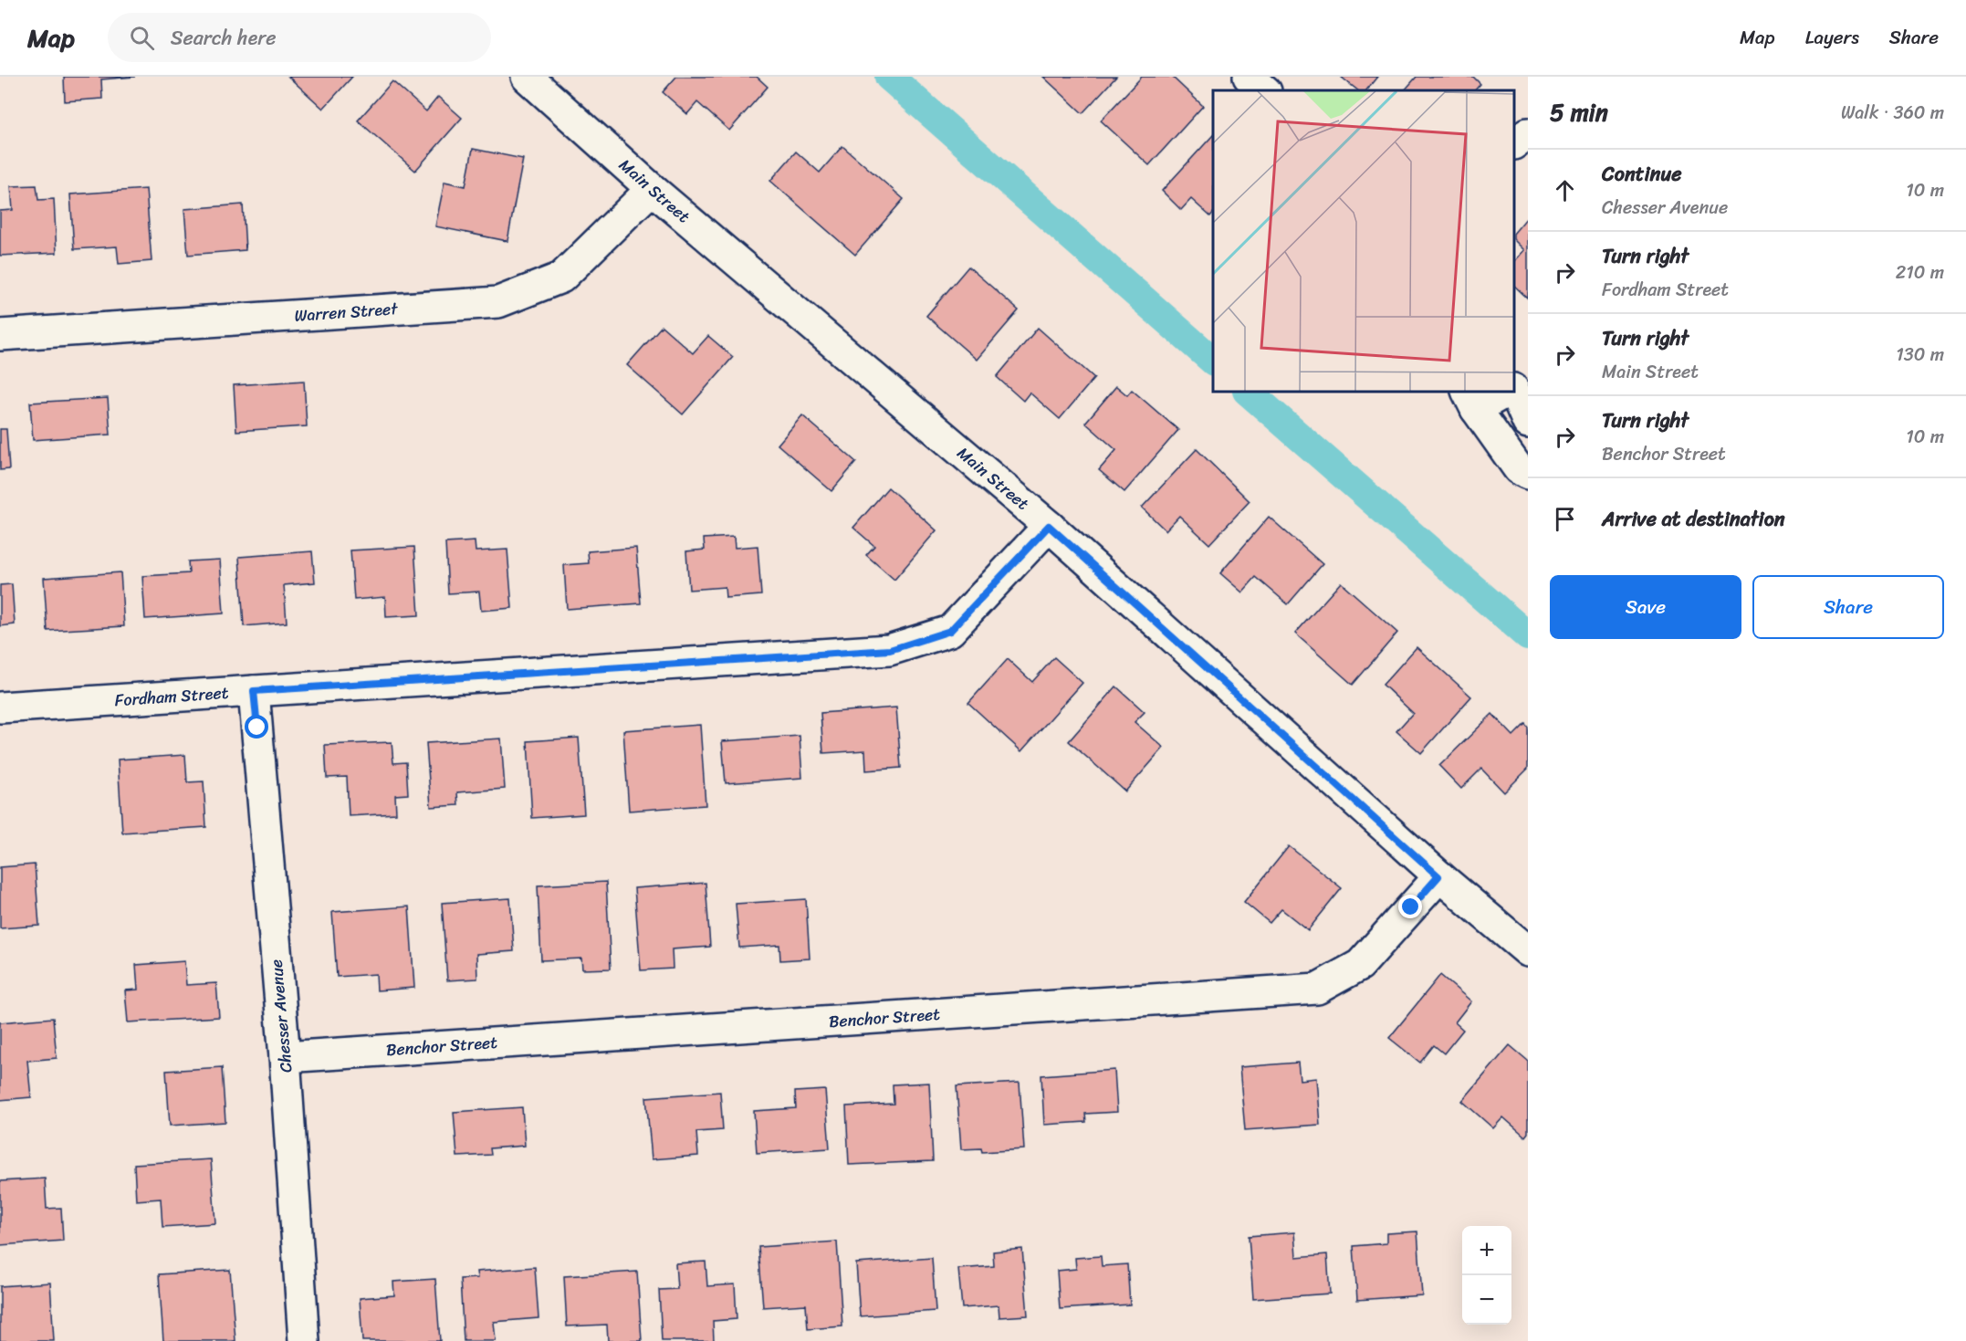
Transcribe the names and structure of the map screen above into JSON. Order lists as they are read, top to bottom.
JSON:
{
  "streets": {
    "street": [
      "Main Street",
      "Warren Street",
      "Fordham Street",
      "Chesser Avenue",
      "Benchor Street"
    ]
  },
  "crossings": [
    ["Main Street", "Warren Street"],
    ["Main Street", "Fordham Street"],
    ["Main Street", "Benchor Street"],
    ["Fordham Street", "Chesser Avenue"],
    ["Chesser Avenue", "Benchor Street"]
  ],
  "page": {
    "header": "Map",
    "search": "Search here",
    "nav": ["Map", "Layers", "Share"],
    "heading": ["5 min", "Walk · 360 m"],
    "list": [
      ["Continue", "Chesser Avenue", "10 m"],
      ["Turn right", "Fordham Street", "210 m"],
      ["Turn right", "Main Street", "130 m"],
      ["Turn right", "Benchor Street", "10 m"],
      "Arrive at destination"
    ],
    "buttons": ["Save", "Share"],
    "map_buttons": ["+", "−"]
  }
}
